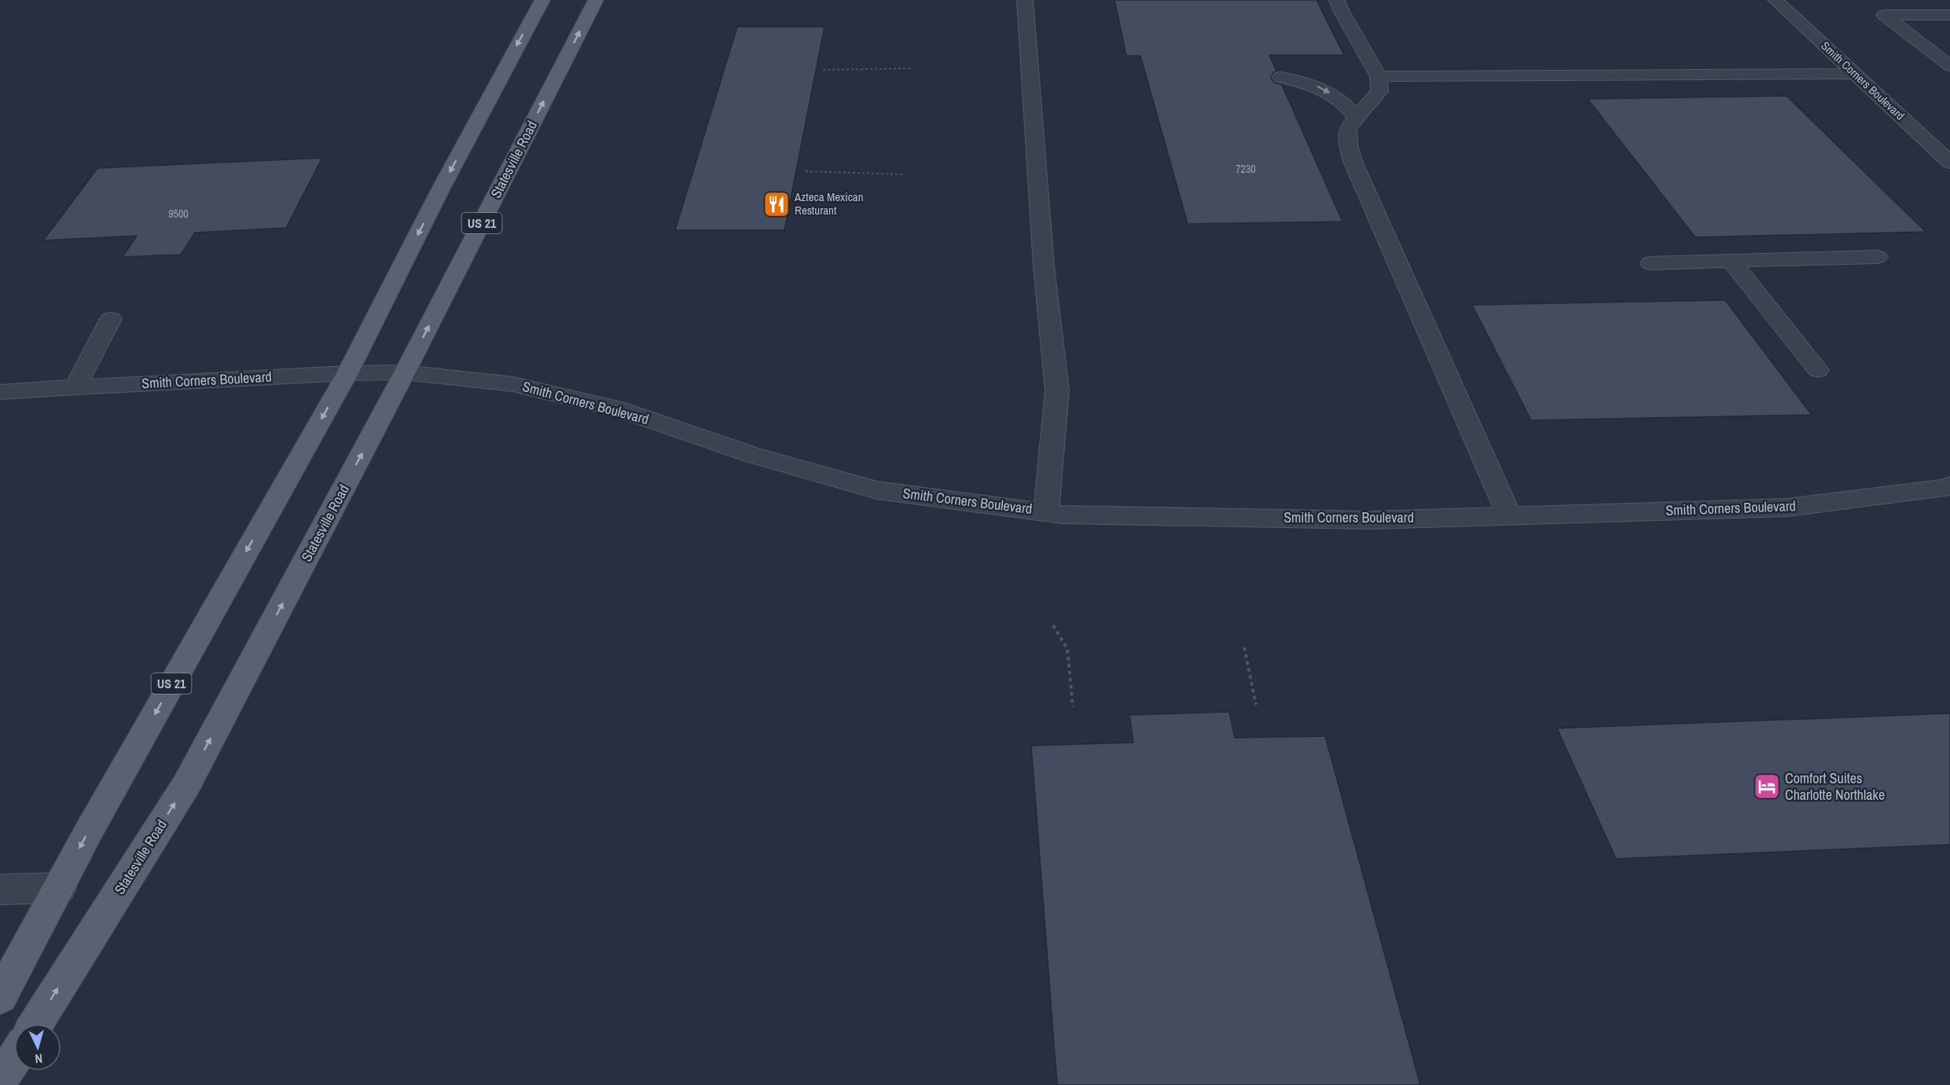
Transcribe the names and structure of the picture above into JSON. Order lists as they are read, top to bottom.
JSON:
{
  "streets": {
    "main road": ["Statesville Road", "US 21"],
    "street": ["Smith Corners Boulevard"]
  },
  "crossings": [
    ["Smith Corners Boulevard", "Statesville Road"],
    ["Smith Corners Boulevard", "US 21"]
  ],
  "places": {
    "restaurant": ["Azteca Mexican Resturant"],
    "hotel": ["Comfort Suites Charlotte Northlake"]
  },
  "house_numbers": ["7230", "9500"],
  "north": "bottom"
}
